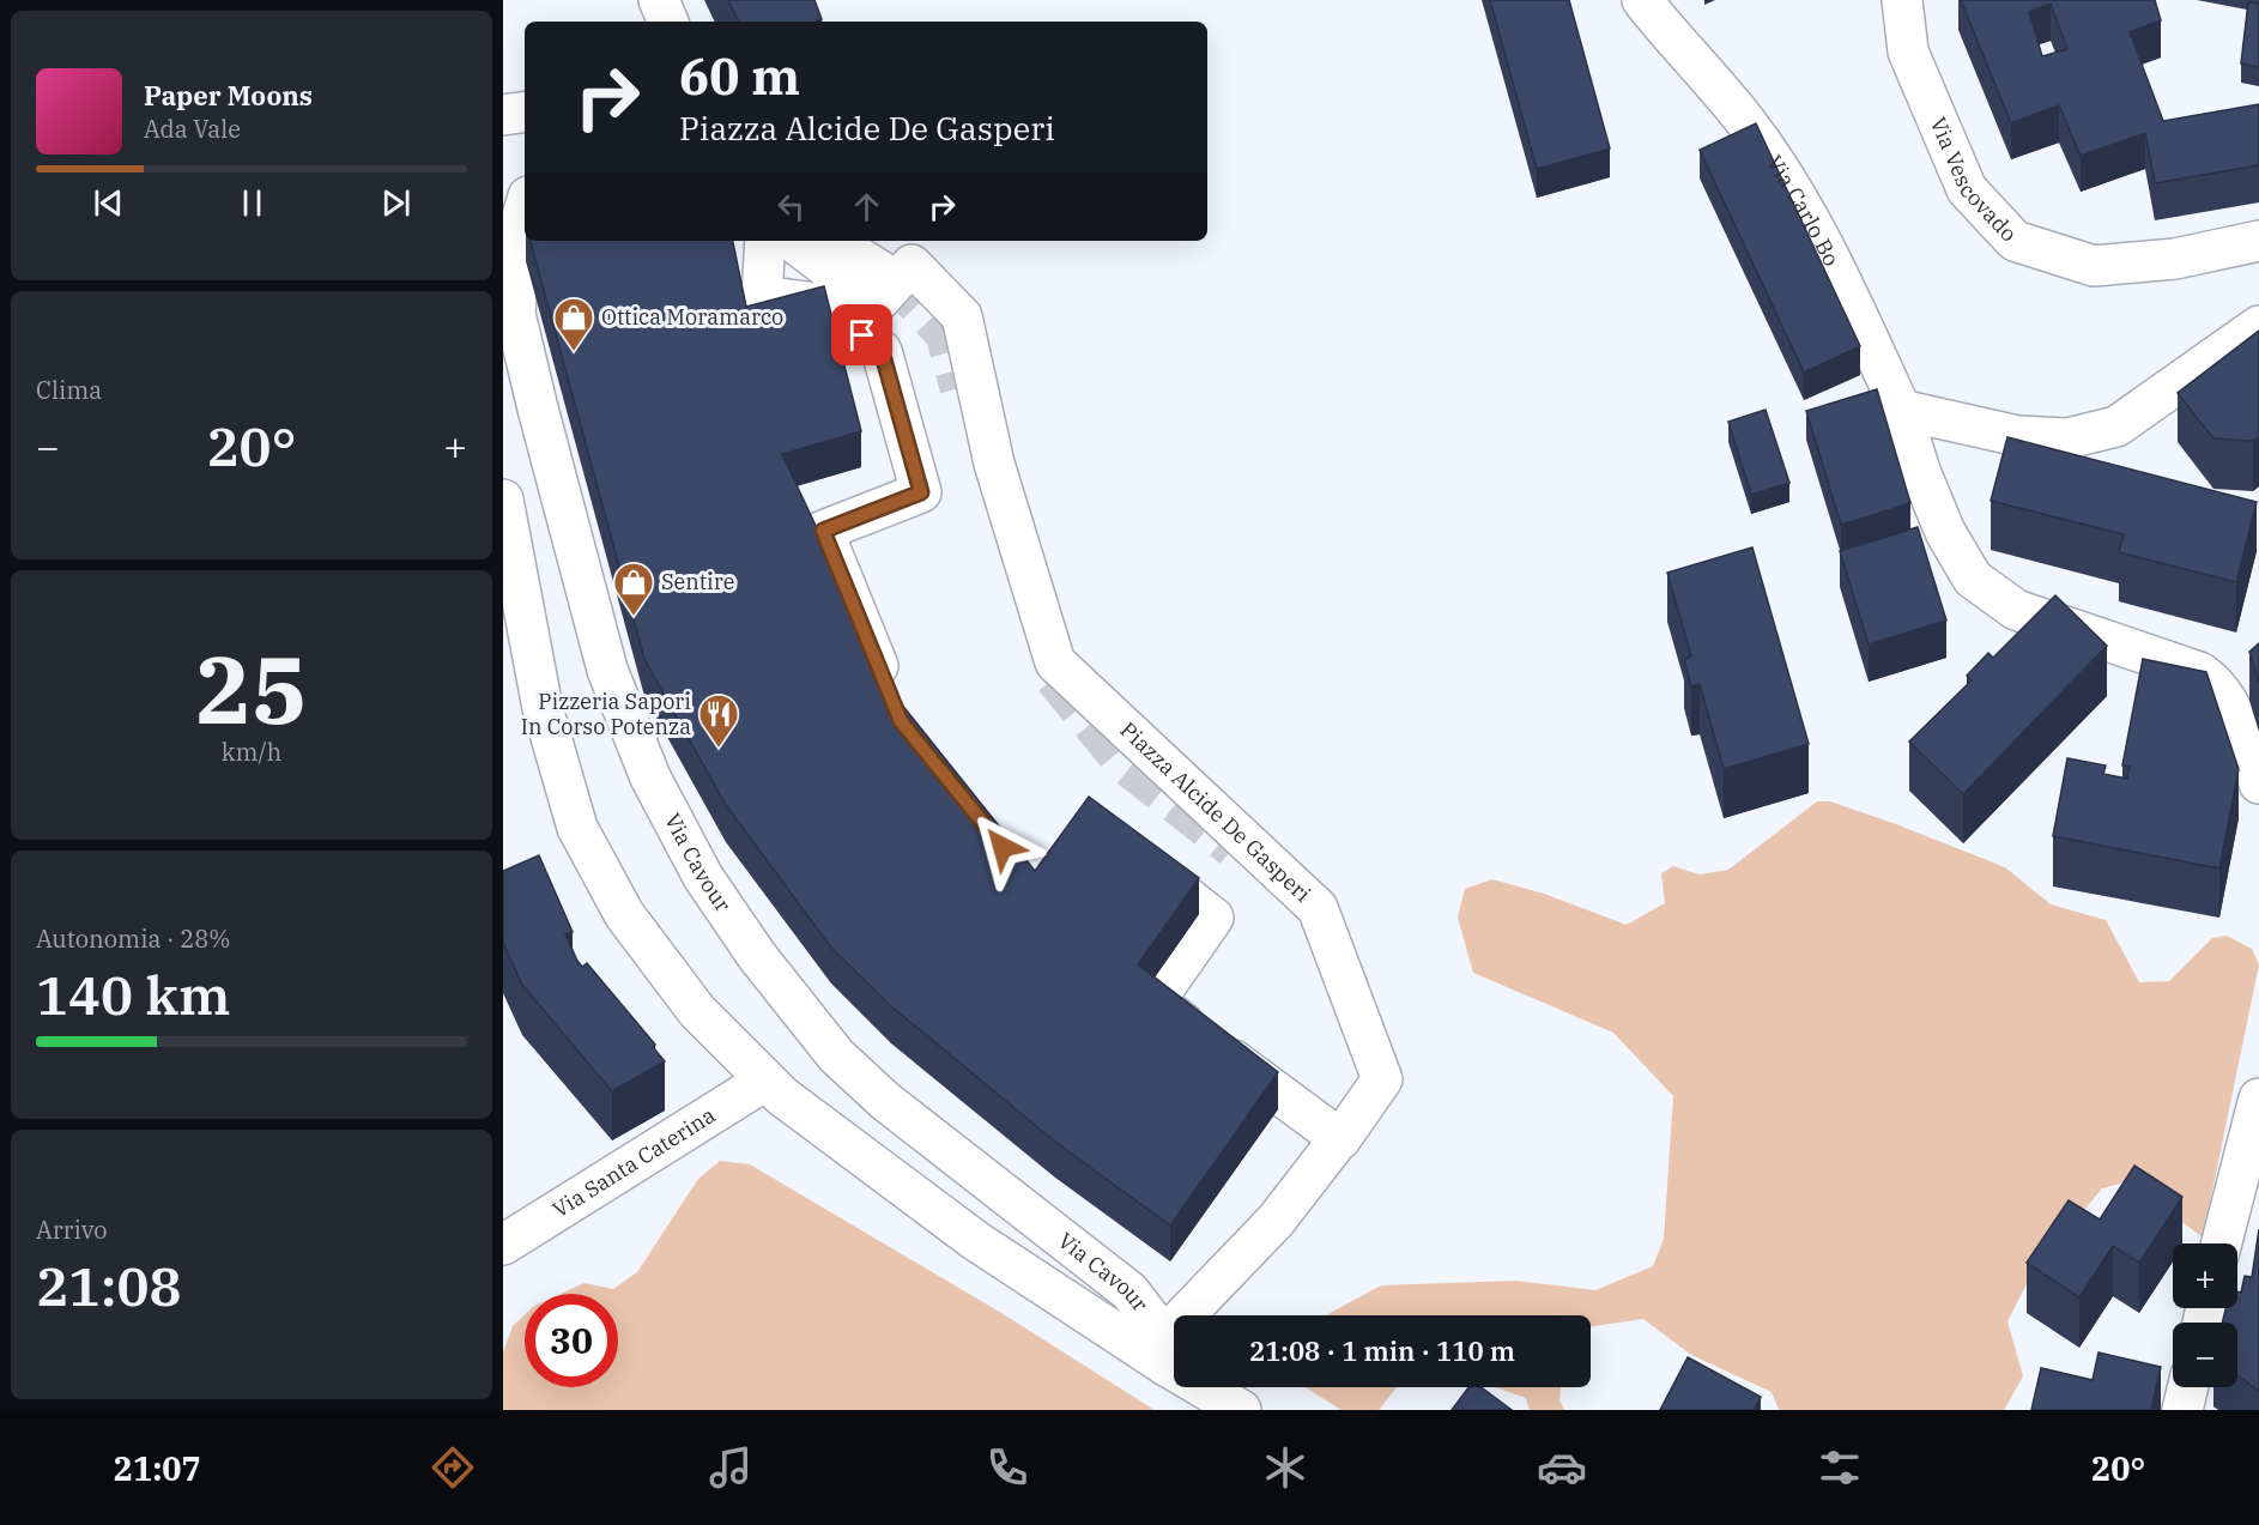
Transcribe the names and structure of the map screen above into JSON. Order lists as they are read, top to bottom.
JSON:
{
  "streets": {
    "street": [
      "Via Vescovado",
      "Via Carlo Bo",
      "Piazza Alcide De Gasperi",
      "Via Cavour",
      "Via Santa Caterina"
    ]
  },
  "crossings": [
    ["Via Cavour", "Via Santa Caterina"]
  ],
  "places": {
    "shop": ["Ottica Moramarco", "Sentire"],
    "restaurant": ["Pizzeria Sapori In Corso Potenza"]
  },
  "page": {
    "turn": ["60 m", "Piazza Alcide De Gasperi"],
    "song": ["Paper Moons", "Ada Vale"],
    "tile": [
      "Clima",
      ["25", "km/h"],
      ["Autonomia · 28%", "140 km"],
      ["Arrivo", "21:08"]
    ],
    "heat": ["−", "20°", "+"],
    "map_buttons": ["+", "−"],
    "limit": "30",
    "trip": "21:08 · 1 min · 110 m",
    "tabs": ["21:07", "20°"]
  }
}
